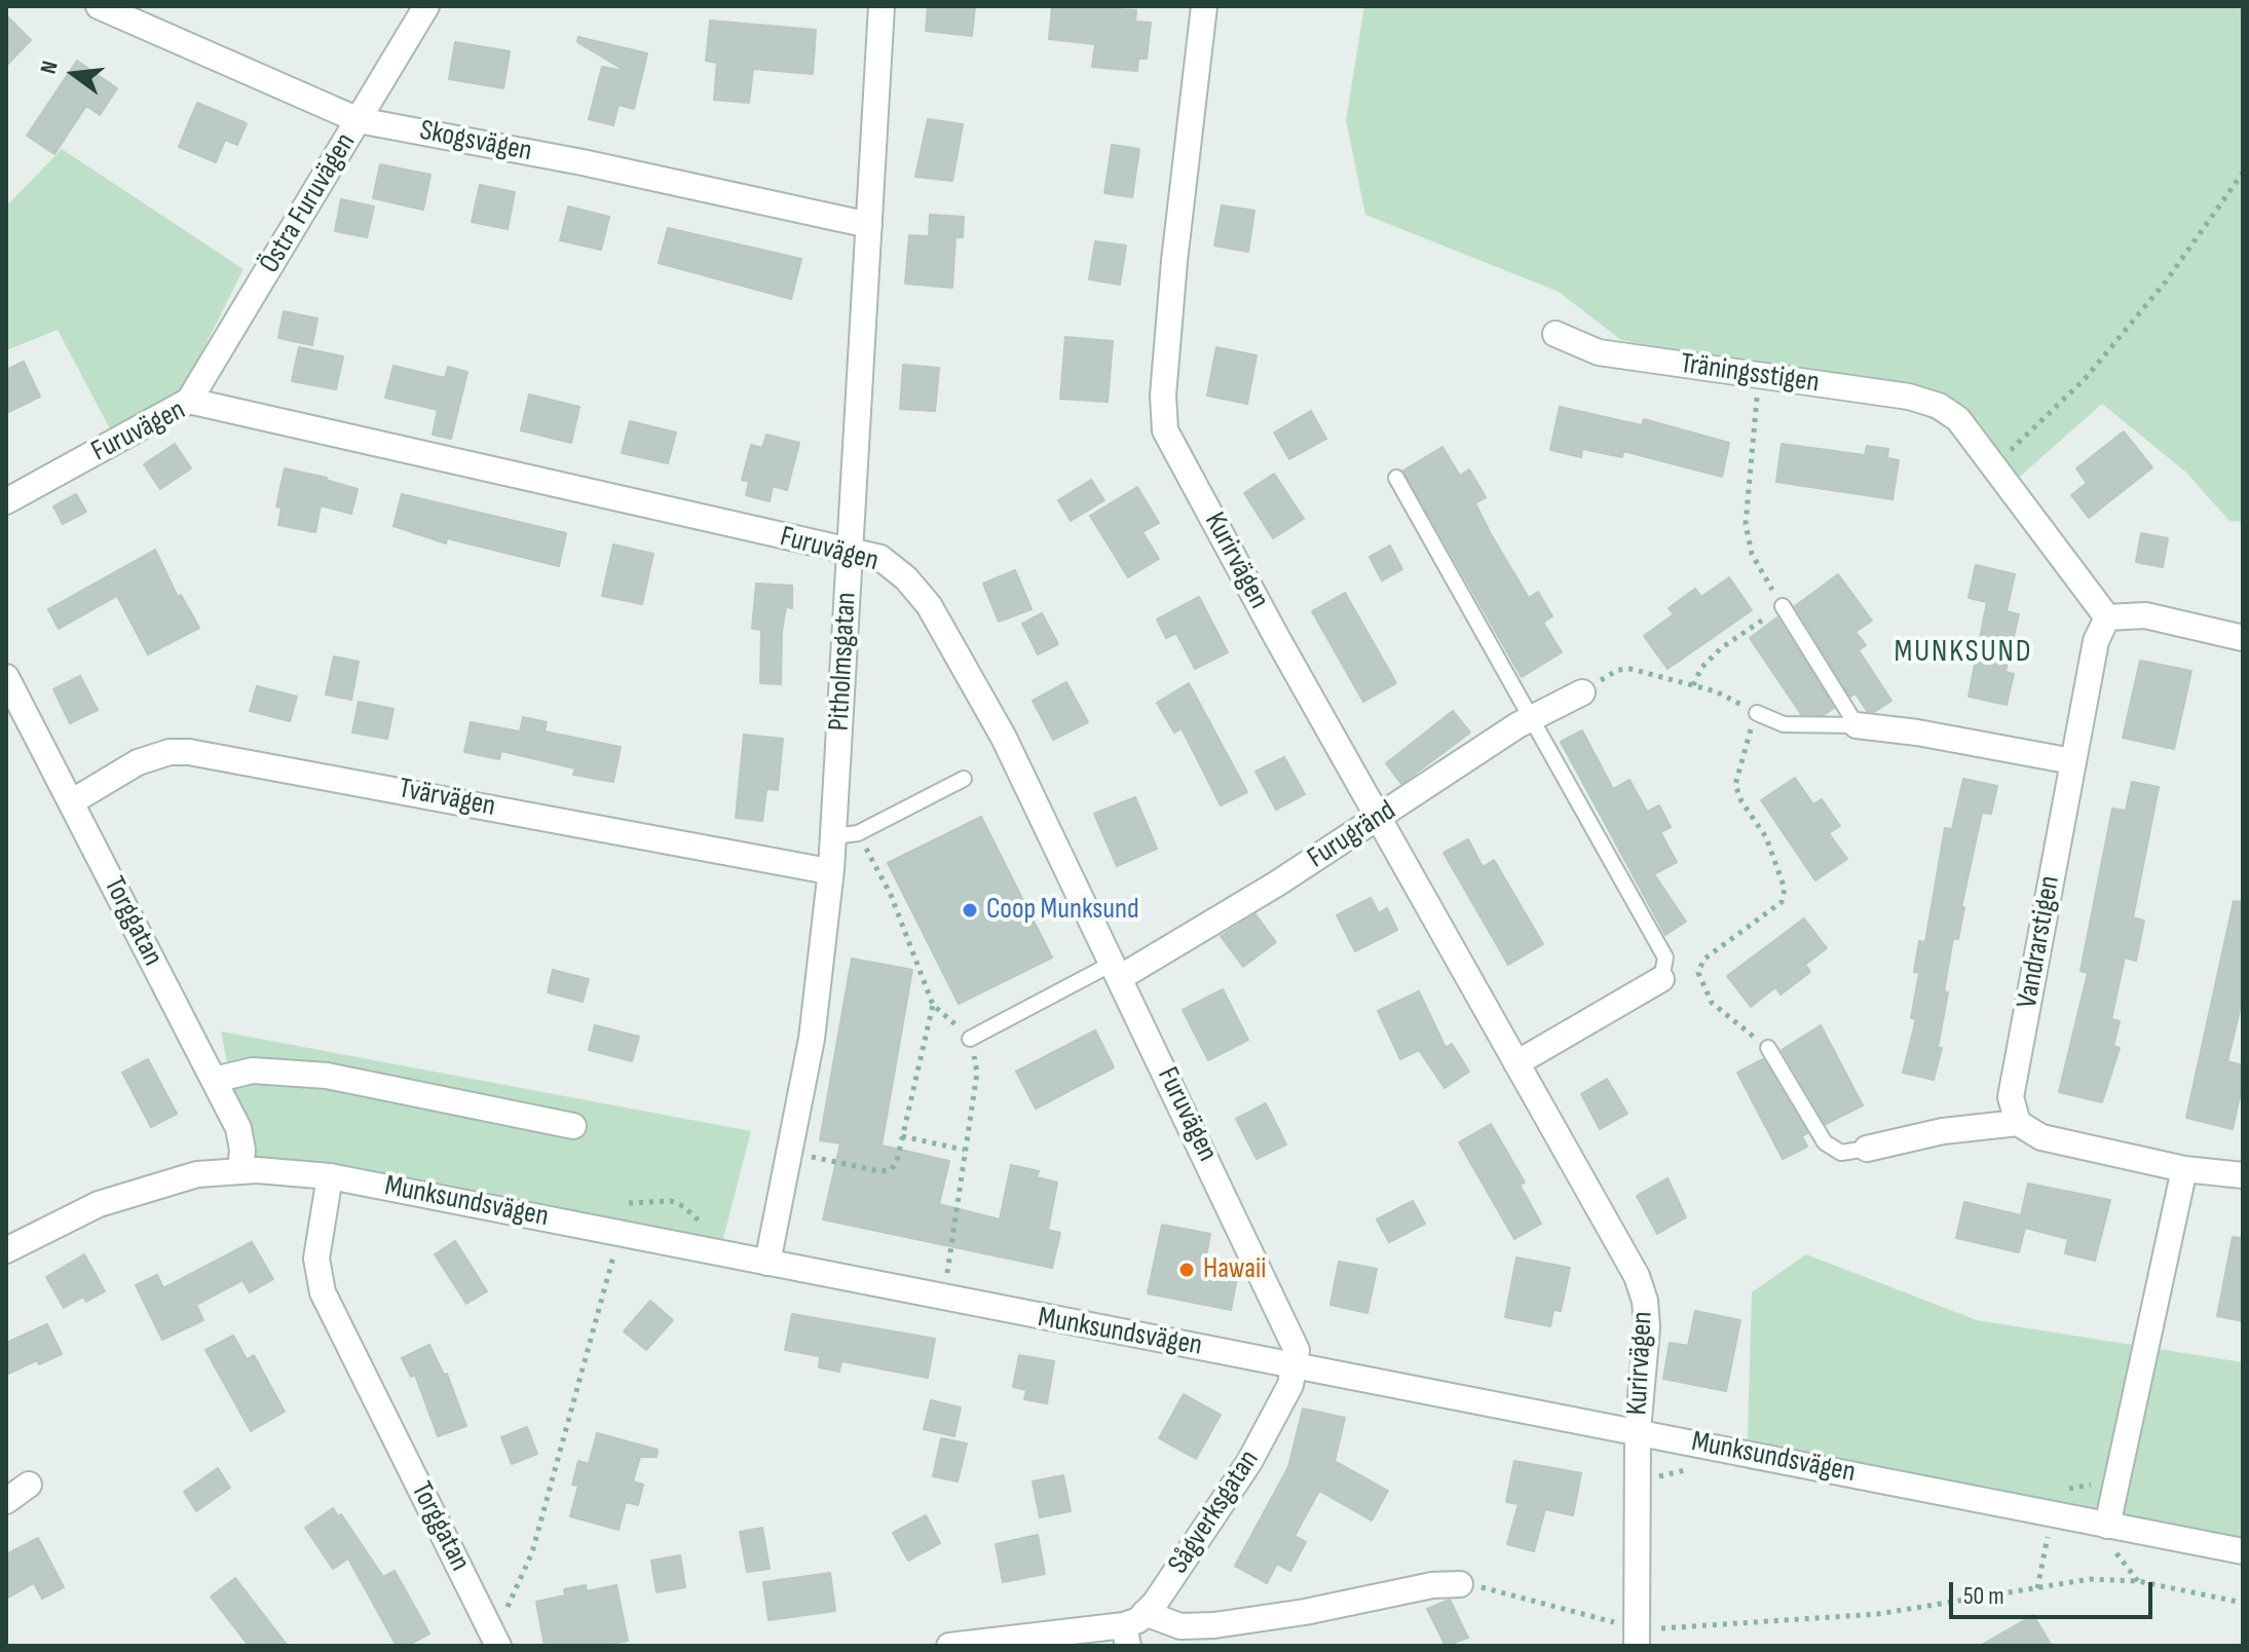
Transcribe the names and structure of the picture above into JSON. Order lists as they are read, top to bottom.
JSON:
{
  "streets": {
    "street": [
      "Skogsvägen",
      "Östra Furuvägen",
      "Träningsstigen",
      "Furuvägen",
      "Kurirvägen",
      "Pitholmsgatan",
      "Tvärvägen",
      "Furugränd",
      "Torggatan",
      "Vandrarstigen",
      "Munksundsvägen",
      "Sågverksgatan"
    ]
  },
  "crossings": [
    ["Skogsvägen", "Östra Furuvägen"],
    ["Skogsvägen", "Pitholmsgatan"],
    ["Östra Furuvägen", "Furuvägen"],
    ["Furuvägen", "Pitholmsgatan"],
    ["Furuvägen", "Furugränd"],
    ["Furuvägen", "Munksundsvägen"],
    ["Furuvägen", "Sågverksgatan"],
    ["Kurirvägen", "Furugränd"],
    ["Kurirvägen", "Munksundsvägen"],
    ["Pitholmsgatan", "Tvärvägen"],
    ["Pitholmsgatan", "Munksundsvägen"],
    ["Tvärvägen", "Torggatan"],
    ["Torggatan", "Munksundsvägen"],
    ["Munksundsvägen", "Sågverksgatan"]
  ],
  "districts": ["MUNKSUND"],
  "places": ["Coop Munksund", "Hawaii"],
  "scale_bar": "50 m",
  "north": "left"
}
